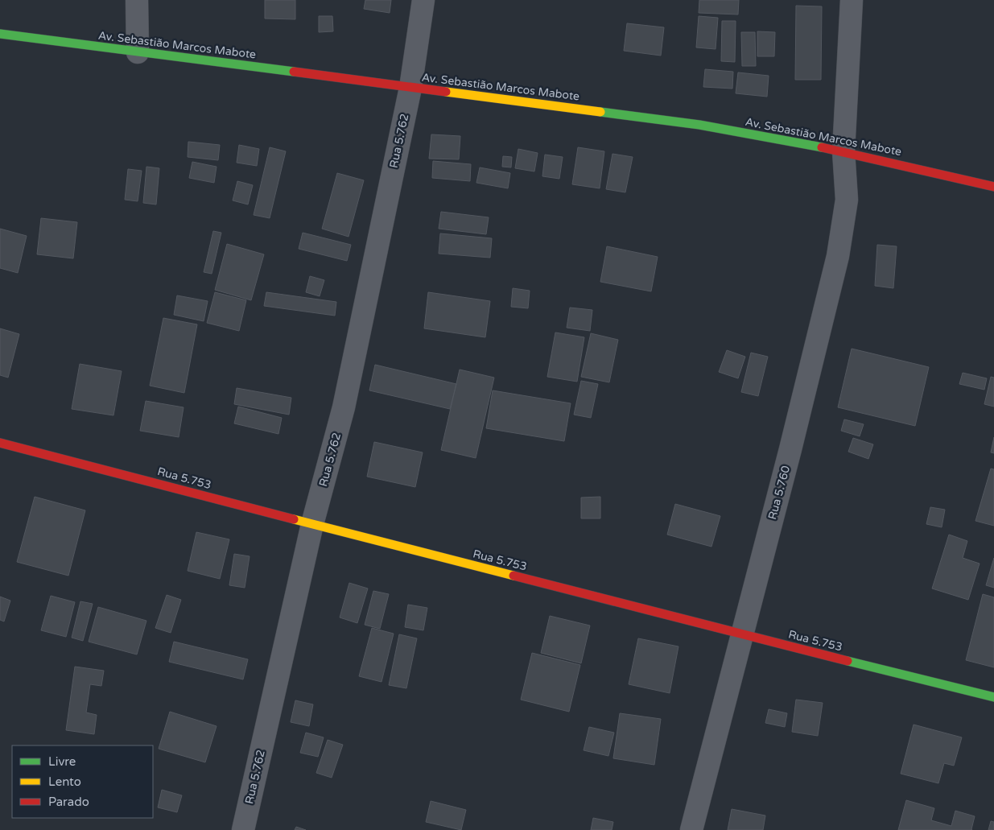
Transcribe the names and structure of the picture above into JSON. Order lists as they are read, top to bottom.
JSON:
{
  "streets": {
    "street": [
      "Av. Sebastião Marcos Mabote",
      "Rua 5.762",
      "Rua 5.753",
      "Rua 5.760"
    ]
  },
  "crossings": [
    ["Av. Sebastião Marcos Mabote", "Rua 5.762"],
    ["Av. Sebastião Marcos Mabote", "Rua 5.760"],
    ["Rua 5.762", "Rua 5.753"],
    ["Rua 5.753", "Rua 5.760"]
  ],
  "legend": ["Livre", "Lento", "Parado"]
}
